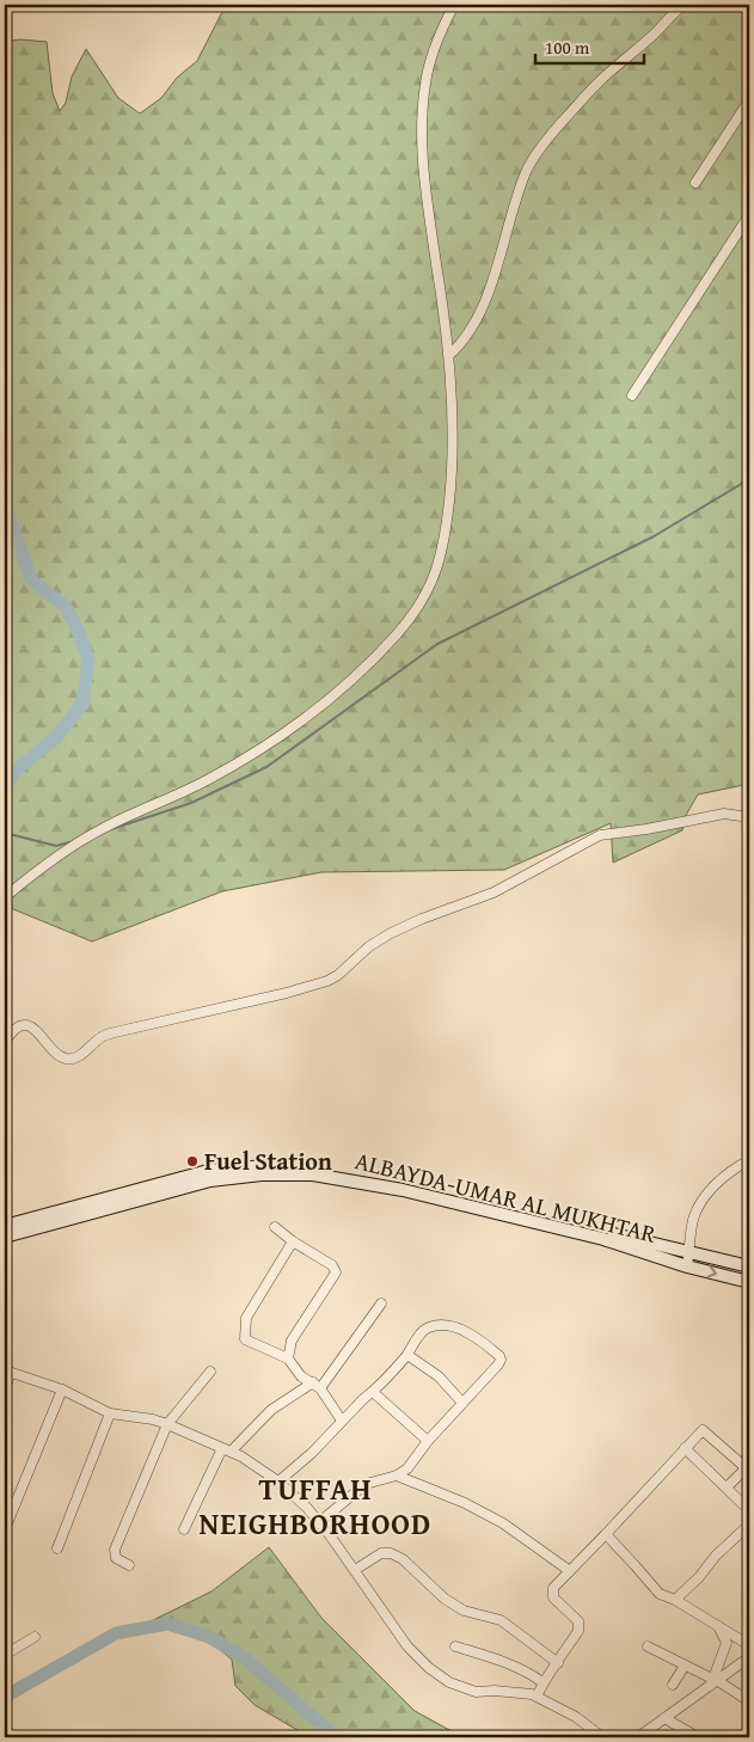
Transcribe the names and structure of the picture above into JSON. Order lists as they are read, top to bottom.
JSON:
{
  "streets": {
    "main road": ["ALBAYDA-UMAR AL MUKHTAR"]
  },
  "districts": ["TUFFAH NEIGHBORHOOD"],
  "places": ["Fuel Station"],
  "scale_bar": "100 m"
}
